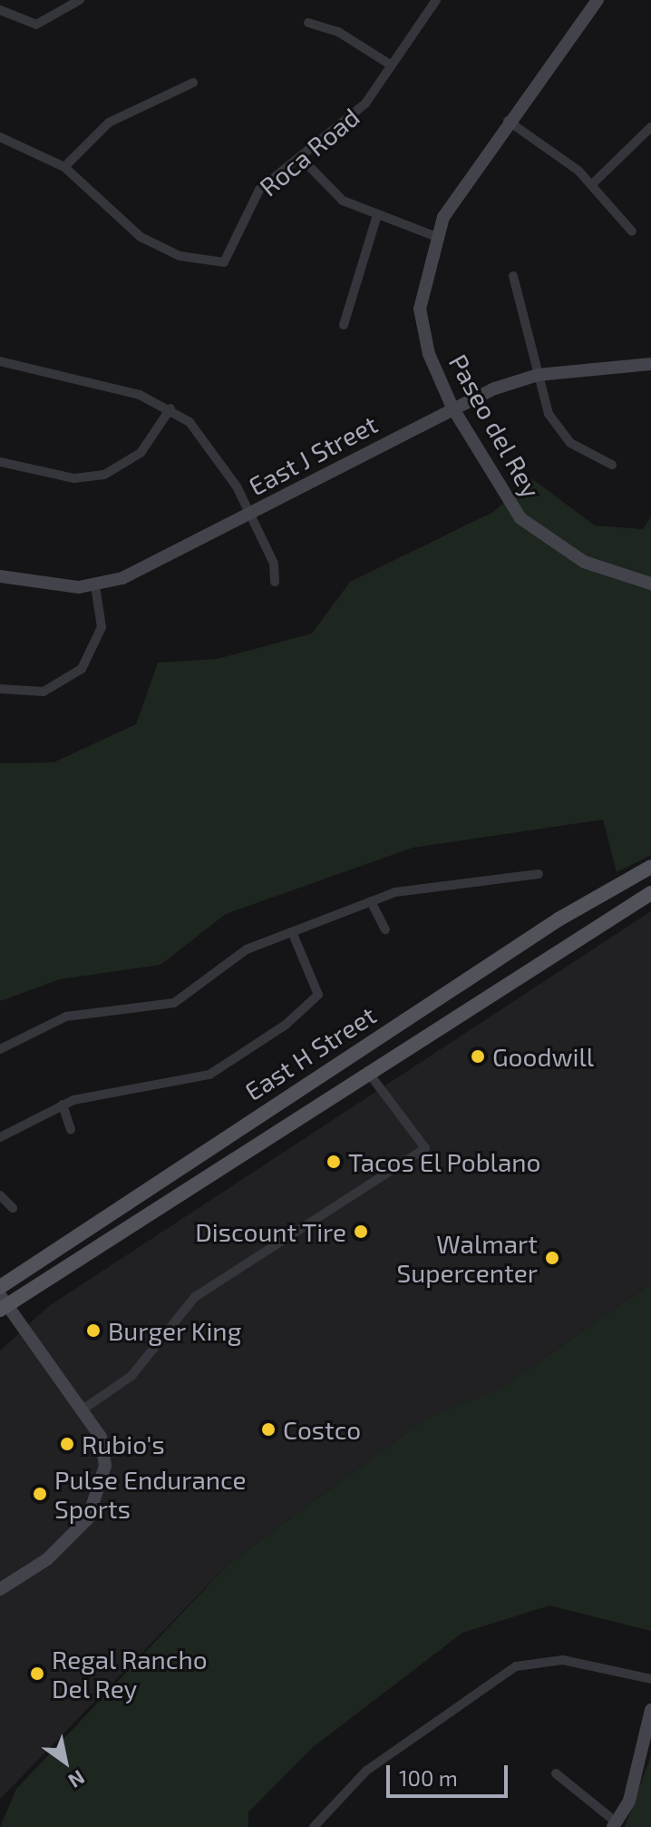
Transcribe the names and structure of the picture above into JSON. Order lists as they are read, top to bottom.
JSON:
{
  "streets": {
    "main road": ["East H Street"],
    "street": ["Roca Road", "Paseo del Rey", "East J Street"]
  },
  "crossings": [
    ["Paseo del Rey", "East J Street"]
  ],
  "places": [
    "Goodwill",
    "Tacos El Poblano",
    "Discount Tire",
    "Walmart Supercenter",
    "Burger King",
    "Costco",
    "Rubio's",
    "Pulse Endurance Sports",
    "Regal Rancho Del Rey"
  ],
  "scale_bar": "100 m",
  "north": "bottom right"
}
